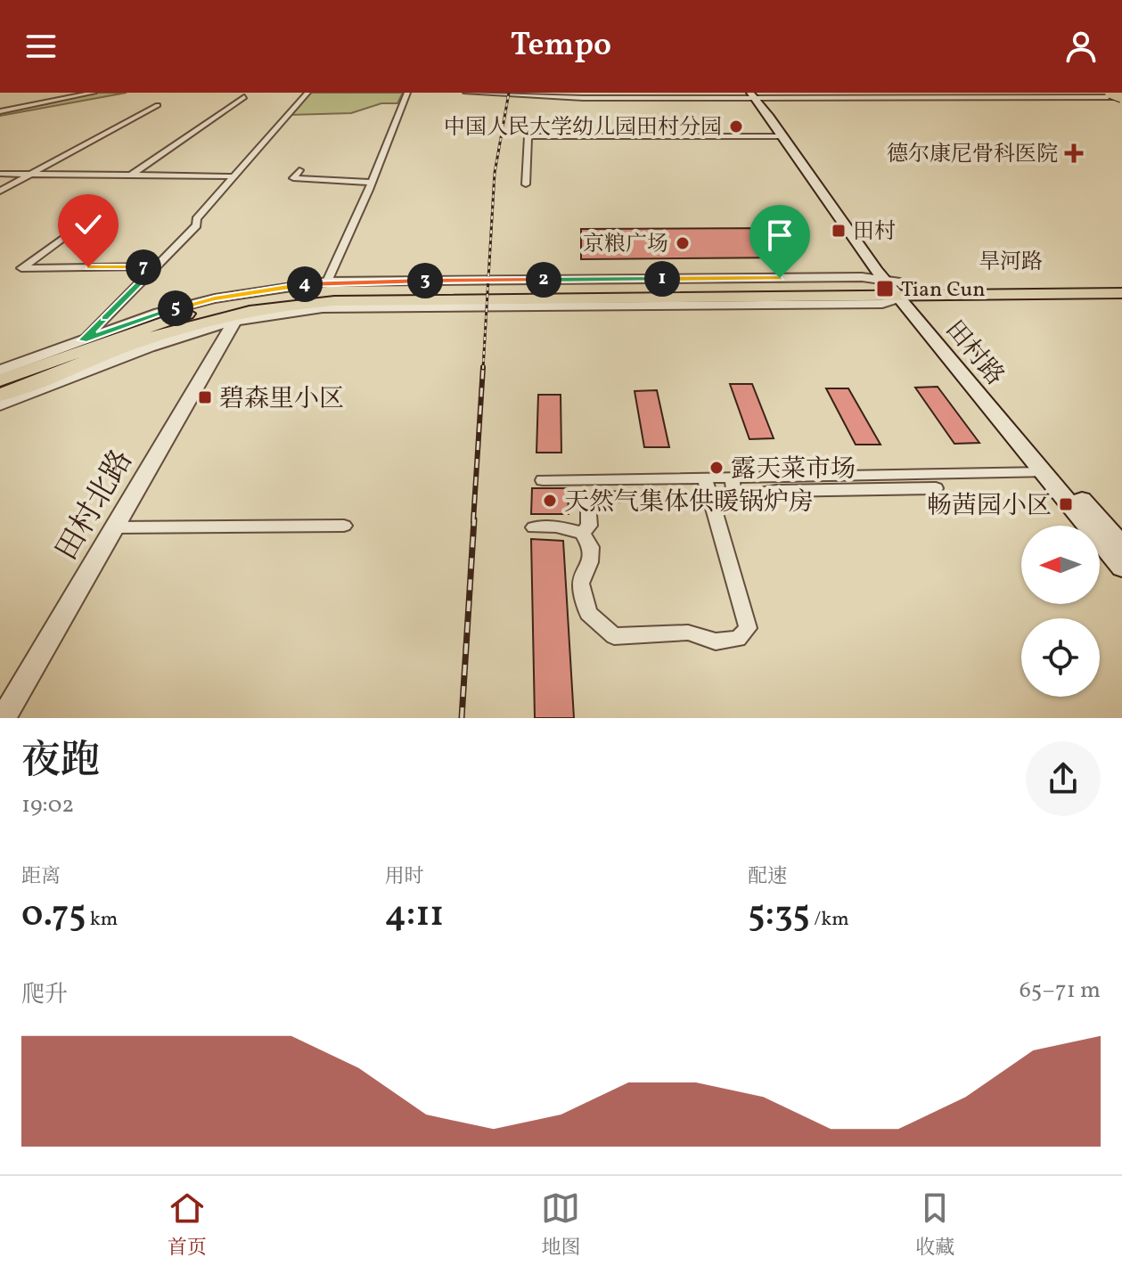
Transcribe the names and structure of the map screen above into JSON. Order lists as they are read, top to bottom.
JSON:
{
  "streets": {
    "main road": ["旱河路", "田村路"],
    "street": ["田村北路"]
  },
  "crossings": [
    ["旱河路", "田村路"],
    ["旱河路", "田村北路"]
  ],
  "places": {
    "other": [
      "中国人民大学幼儿园田村分园",
      "京粮广场",
      "露天菜市场",
      "天然气集体供暖锅炉房"
    ],
    "health": ["德尔康尼骨科医院"],
    "transit": [
      "田村",
      "Tian Cun",
      "碧森里小区",
      "畅茜园小区"
    ]
  },
  "north": "left",
  "page": {
    "header": "Tempo",
    "pins": [
      "7",
      "1",
      "2",
      "3",
      "4",
      "5"
    ],
    "heading": ["夜跑", "19:02"],
    "stats": [
      ["距离", "0.75 km"],
      ["用时", "4:11"],
      ["配速", "5:35 /km"]
    ],
    "chart": ["爬升", "65–71 m"],
    "tabs": ["首页", "地图", "收藏"]
  }
}
